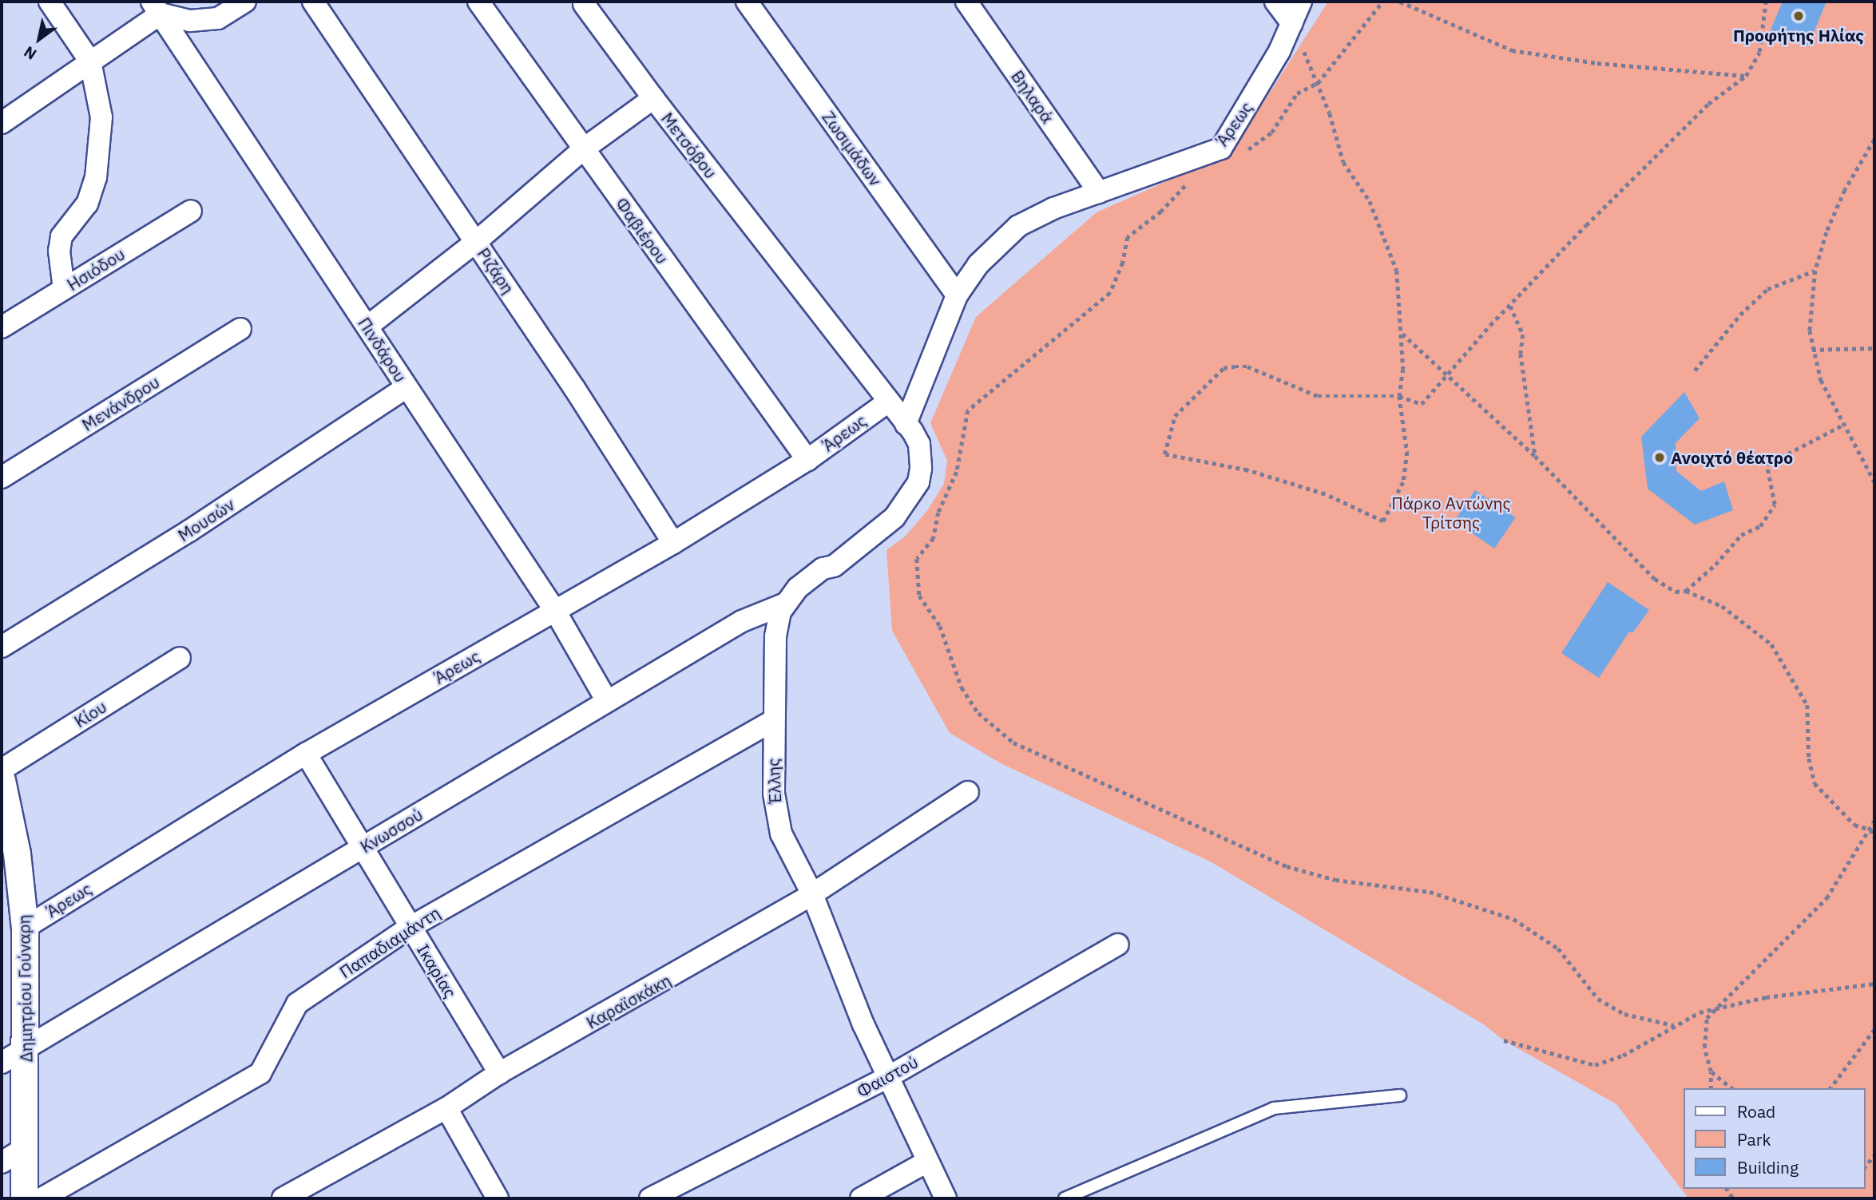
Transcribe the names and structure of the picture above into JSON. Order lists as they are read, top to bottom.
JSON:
{
  "streets": {
    "street": [
      "Βηλαρά",
      "Άρεως",
      "Μετσόβου",
      "Ζωσιμάδων",
      "Φαβιέρου",
      "Ησιόδου",
      "Ριζάρη",
      "Πινδάρου",
      "Μενάνδρου",
      "Μουσών",
      "Κίου",
      "Έλλης",
      "Κνωσσού",
      "Παπαδιαμάντη",
      "Ικαρίας",
      "Δημητρίου Γούναρη",
      "Καραϊσκάκη",
      "Φαιστού"
    ]
  },
  "crossings": [
    ["Βηλαρά", "Άρεως"],
    ["Άρεως", "Μετσόβου"],
    ["Άρεως", "Ζωσιμάδων"],
    ["Άρεως", "Φαβιέρου"],
    ["Άρεως", "Ριζάρη"],
    ["Άρεως", "Πινδάρου"],
    ["Άρεως", "Ικαρίας"],
    ["Άρεως", "Δημητρίου Γούναρη"],
    ["Μετσόβου", "Φαβιέρου"],
    ["Μετσόβου", "Ριζάρη"],
    ["Μετσόβου", "Πινδάρου"],
    ["Πινδάρου", "Μουσών"],
    ["Πινδάρου", "Κνωσσού"],
    ["Έλλης", "Κνωσσού"],
    ["Έλλης", "Παπαδιαμάντη"],
    ["Έλλης", "Καραϊσκάκη"],
    ["Έλλης", "Φαιστού"],
    ["Κνωσσού", "Ικαρίας"],
    ["Κνωσσού", "Δημητρίου Γούναρη"],
    ["Παπαδιαμάντη", "Ικαρίας"],
    ["Ικαρίας", "Καραϊσκάκη"]
  ],
  "parks": ["Πάρκο Αντώνης Τρίτσης"],
  "places": ["Προφήτης Ηλίας", "Ανοιχτό θέατρο"],
  "legend": ["Road", "Park", "Building"],
  "north": "bottom left"
}
